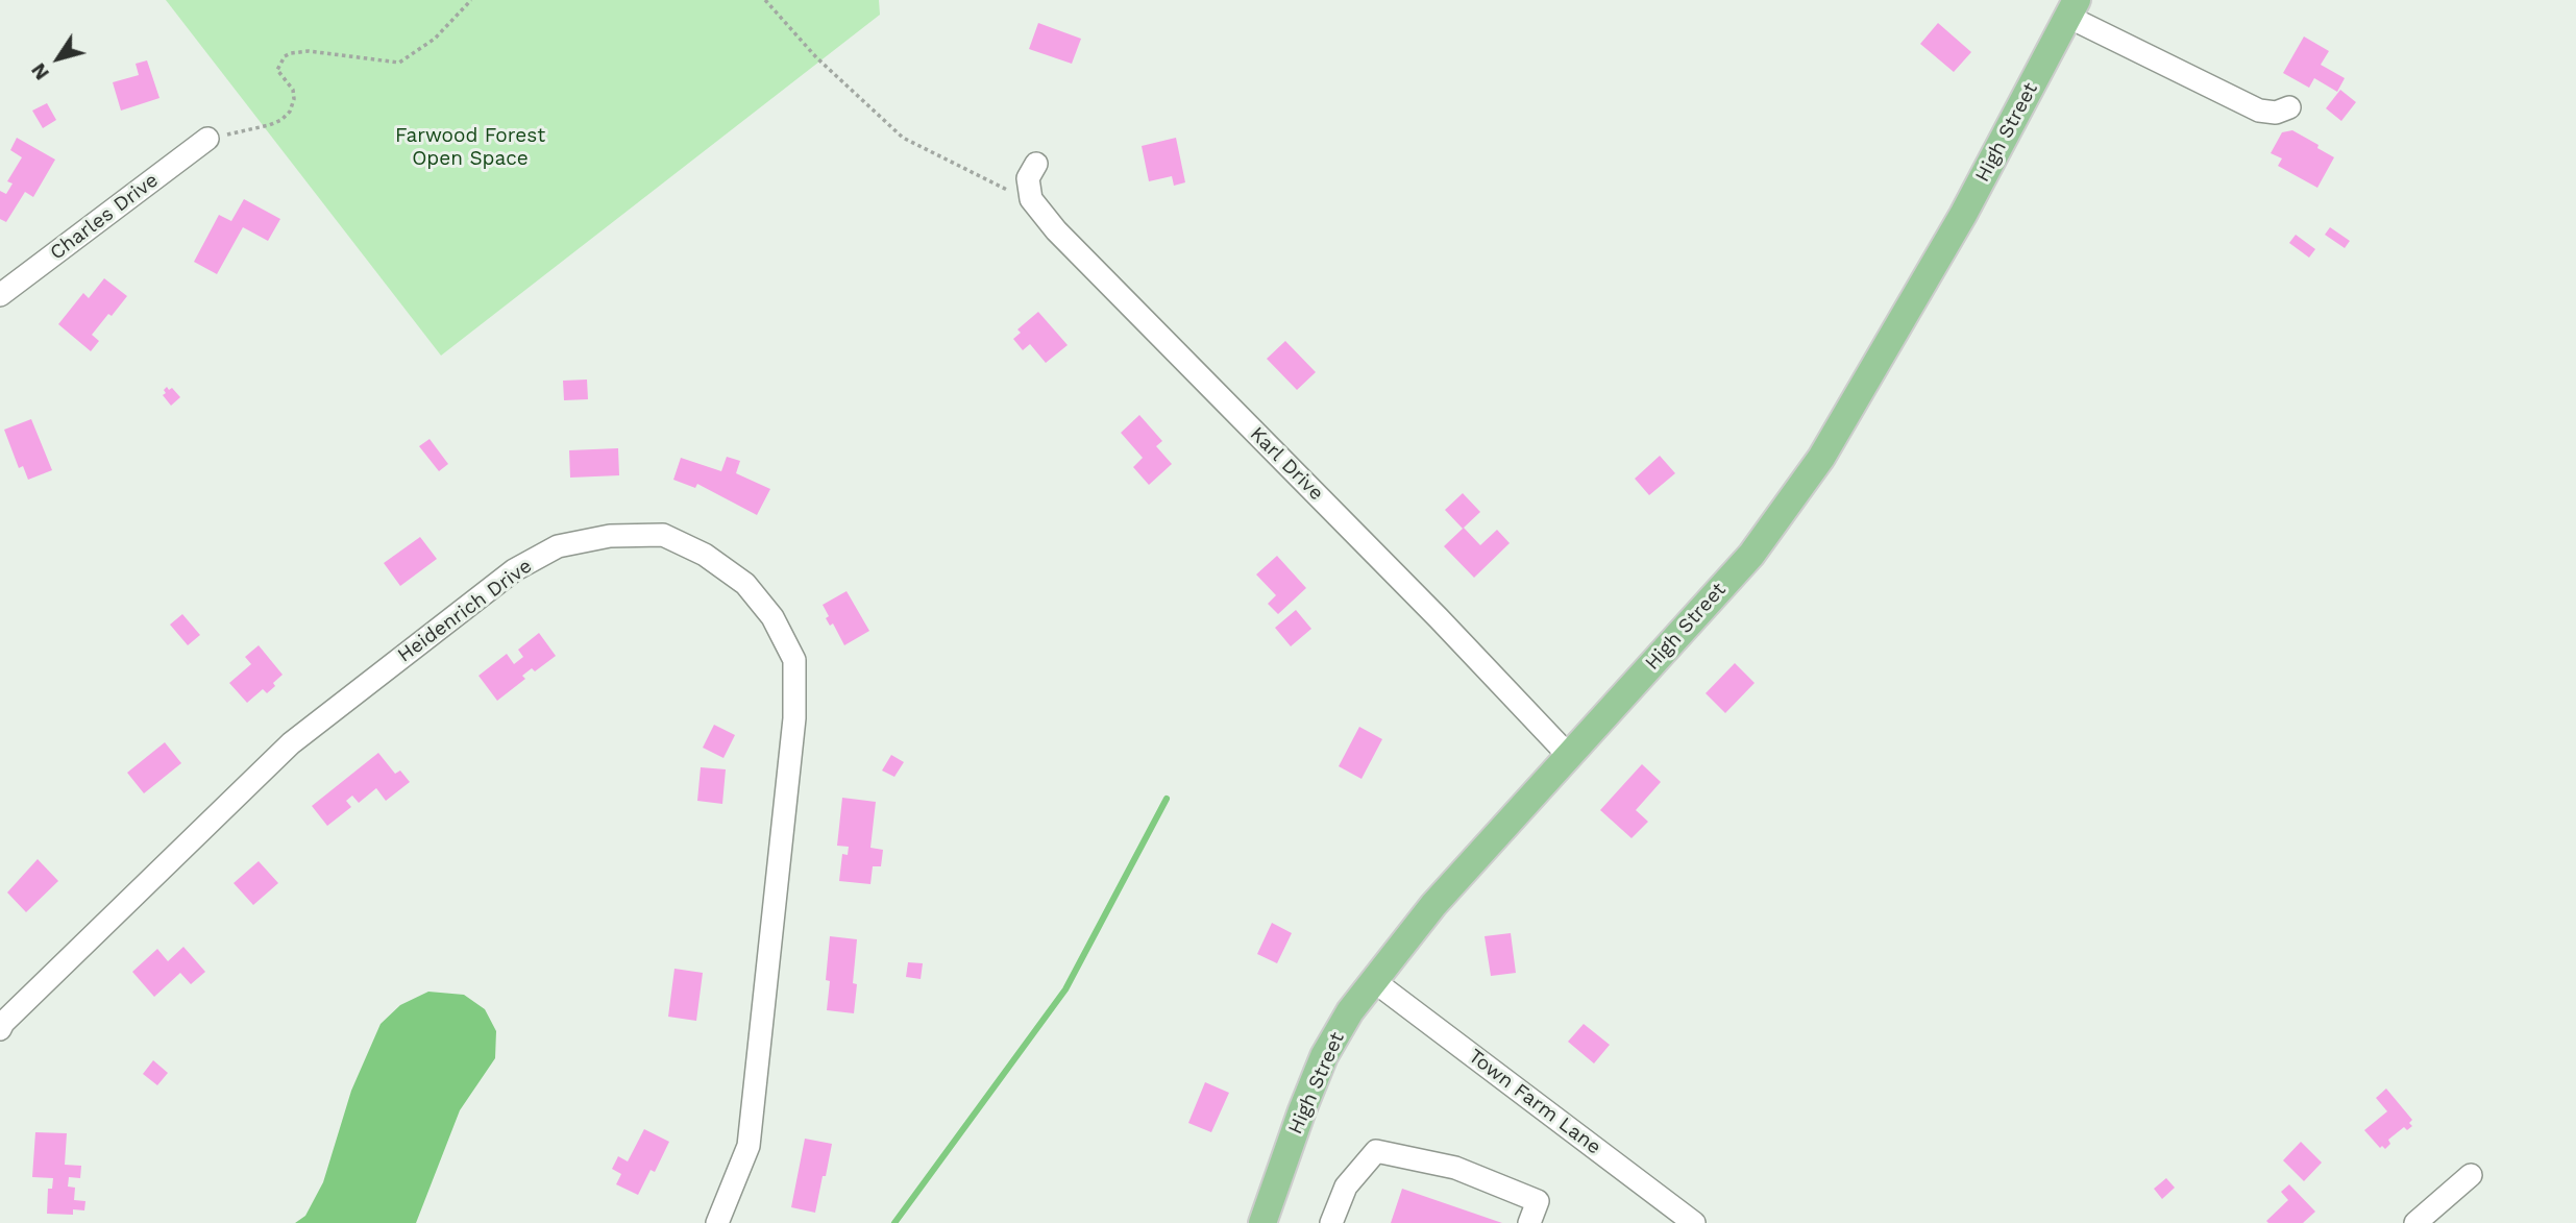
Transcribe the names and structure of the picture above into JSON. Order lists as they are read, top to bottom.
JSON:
{
  "streets": {
    "main road": ["High Street"],
    "street": [
      "Charles Drive",
      "Karl Drive",
      "Heidenrich Drive",
      "Town Farm Lane"
    ]
  },
  "crossings": [
    ["High Street", "Karl Drive"],
    ["High Street", "Town Farm Lane"]
  ],
  "parks": ["Farwood Forest Open Space"],
  "north": "bottom left"
}
